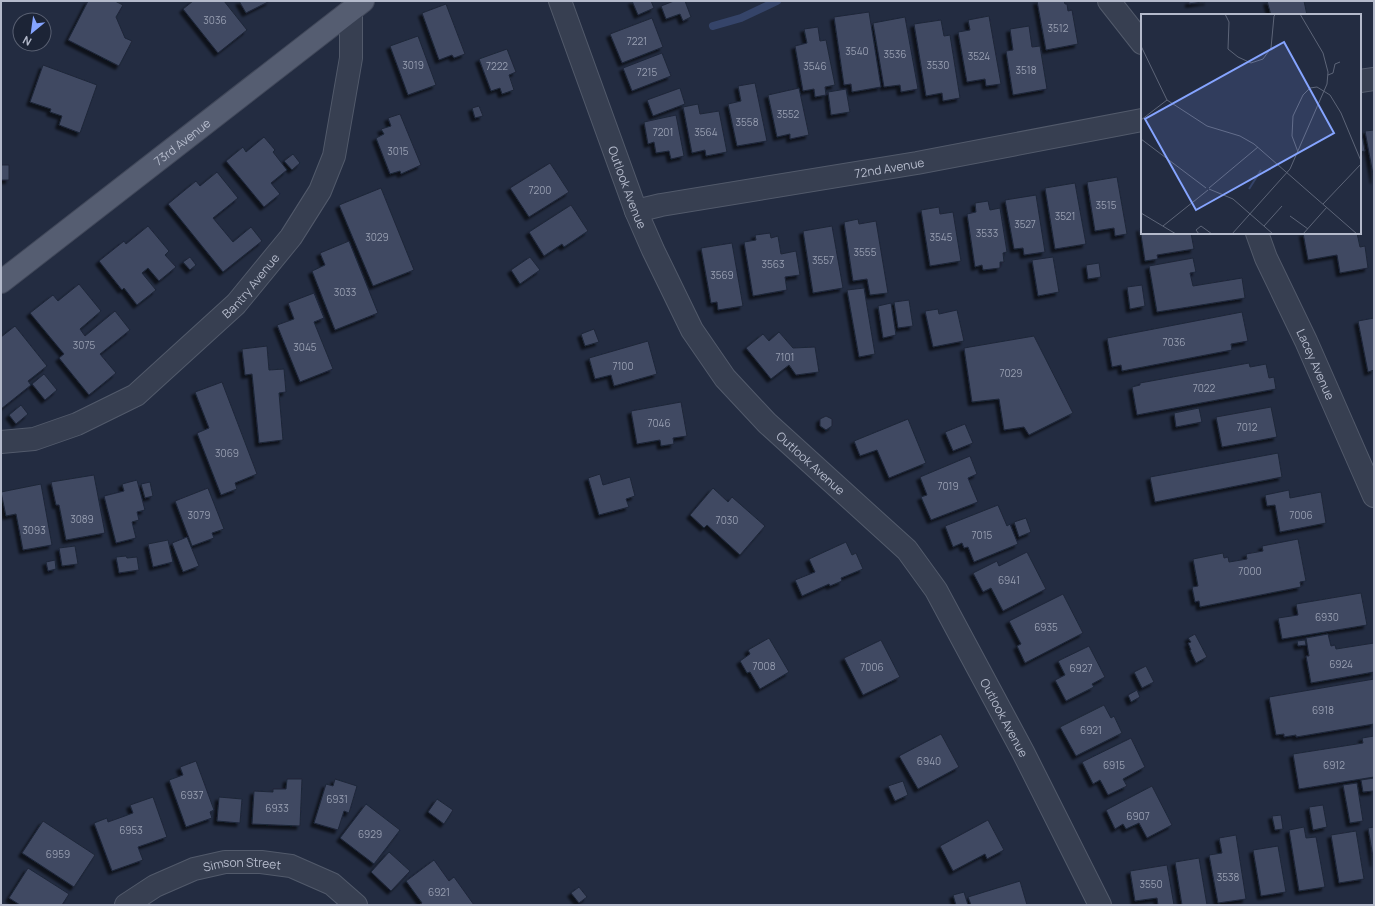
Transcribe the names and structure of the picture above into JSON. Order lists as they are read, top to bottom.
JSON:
{
  "streets": {
    "main road": ["73rd Avenue"],
    "street": [
      "72nd Avenue",
      "Outlook Avenue",
      "Bantry Avenue",
      "Lacey Avenue",
      "Simson Street"
    ]
  },
  "crossings": [
    ["73rd Avenue", "Bantry Avenue"],
    ["72nd Avenue", "Outlook Avenue"]
  ],
  "house_numbers": [
    "3036",
    "3512",
    "7221",
    "3540",
    "3536",
    "3524",
    "3019",
    "3530",
    "7222",
    "3546",
    "3518",
    "7215",
    "3552",
    "3558",
    "7201",
    "3564",
    "3015",
    "7200",
    "3515",
    "3521",
    "3527",
    "3533",
    "3029",
    "3545",
    "3555",
    "3557",
    "3563",
    "3569",
    "3033",
    "7036",
    "3075",
    "3045",
    "7101",
    "7100",
    "7029",
    "7022",
    "7046",
    "7012",
    "3069",
    "7019",
    "3079",
    "7006",
    "3089",
    "7030",
    "3093",
    "7015",
    "7000",
    "6941",
    "6930",
    "6935",
    "6924",
    "7008",
    "7006",
    "6927",
    "6918",
    "6921",
    "6940",
    "6915",
    "6912",
    "6937",
    "6931",
    "6933",
    "6907",
    "6953",
    "6929",
    "6959",
    "3538",
    "3550",
    "6921"
  ],
  "north": "bottom left"
}
